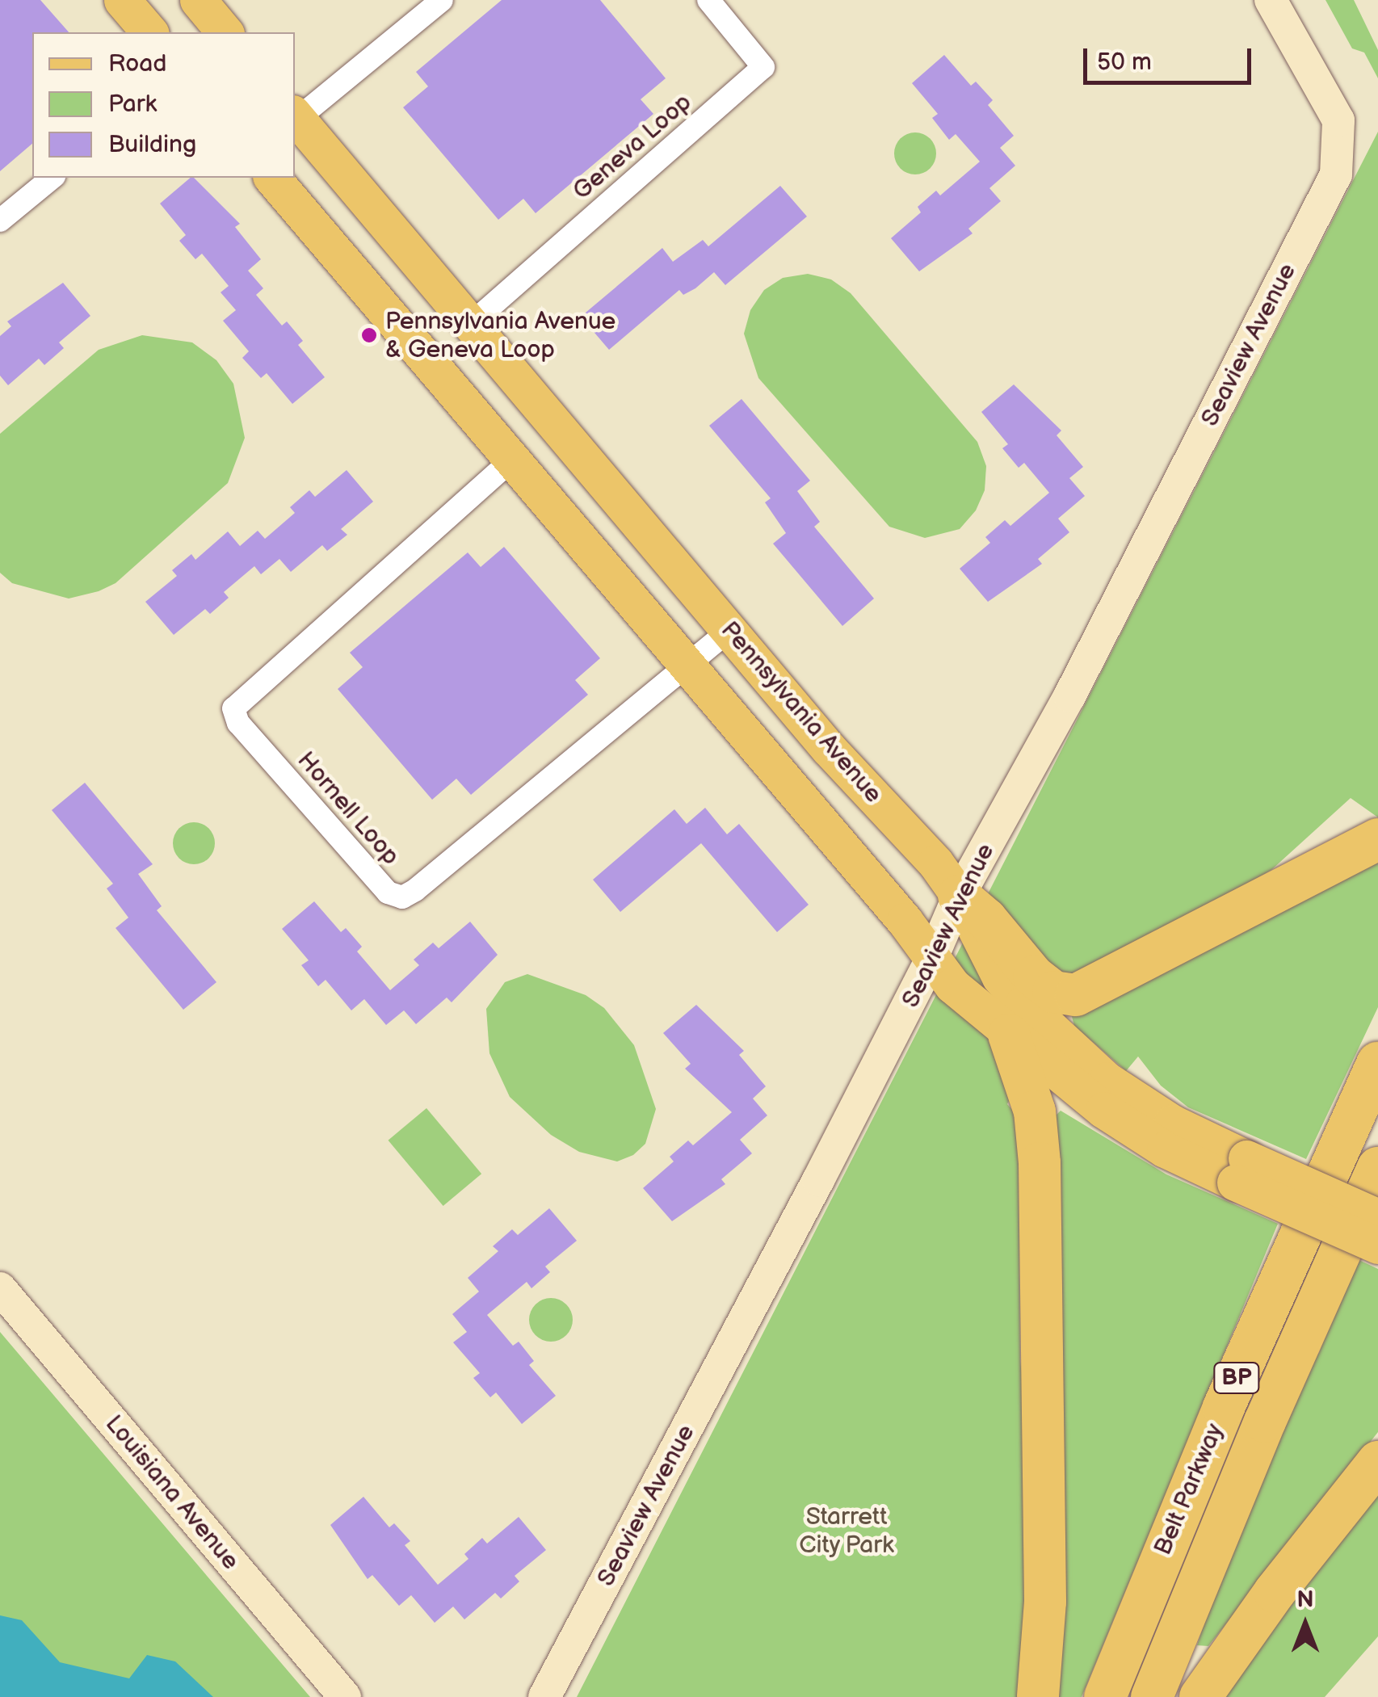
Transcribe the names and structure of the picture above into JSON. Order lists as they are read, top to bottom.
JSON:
{
  "streets": {
    "highway": ["BP", "Belt Parkway"],
    "main road": ["Pennsylvania Avenue"],
    "street": [
      "Geneva Loop",
      "Seaview Avenue",
      "Hornell Loop",
      "Louisiana Avenue"
    ]
  },
  "crossings": [
    ["Geneva Loop", "Pennsylvania Avenue"],
    ["Seaview Avenue", "Pennsylvania Avenue"],
    ["Pennsylvania Avenue", "Hornell Loop"]
  ],
  "parks": ["Starrett City Park"],
  "places": ["Pennsylvania Avenue & Geneva Loop"],
  "legend": ["Road", "Park", "Building"],
  "scale_bar": "50 m",
  "north": "top"
}
